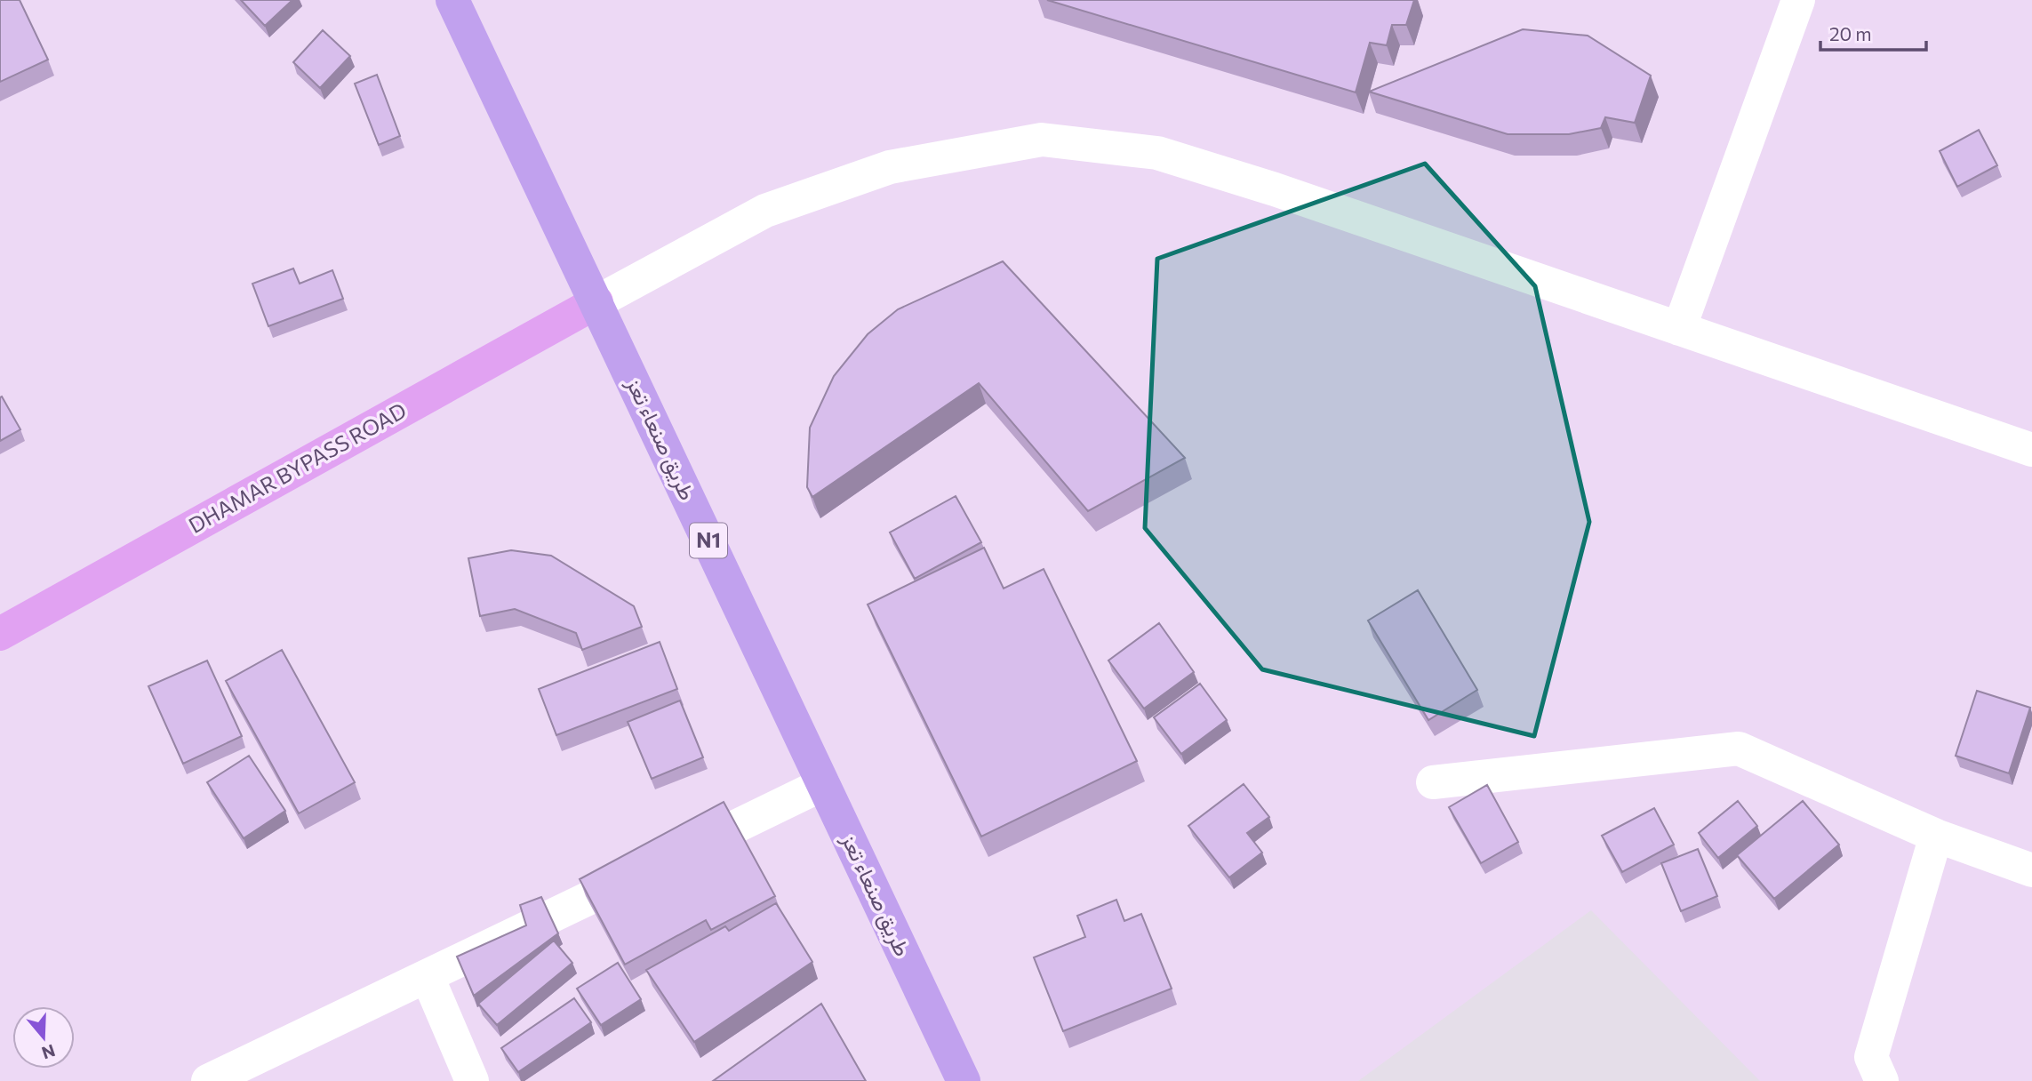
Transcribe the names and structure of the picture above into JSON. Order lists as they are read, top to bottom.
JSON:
{
  "streets": {
    "highway": ["طريق صنعاء تعز", "N1"],
    "main road": ["DHAMAR BYPASS ROAD"]
  },
  "crossings": [
    ["طريق صنعاء تعز", "DHAMAR BYPASS ROAD"]
  ],
  "scale_bar": "20 m",
  "north": "bottom"
}
